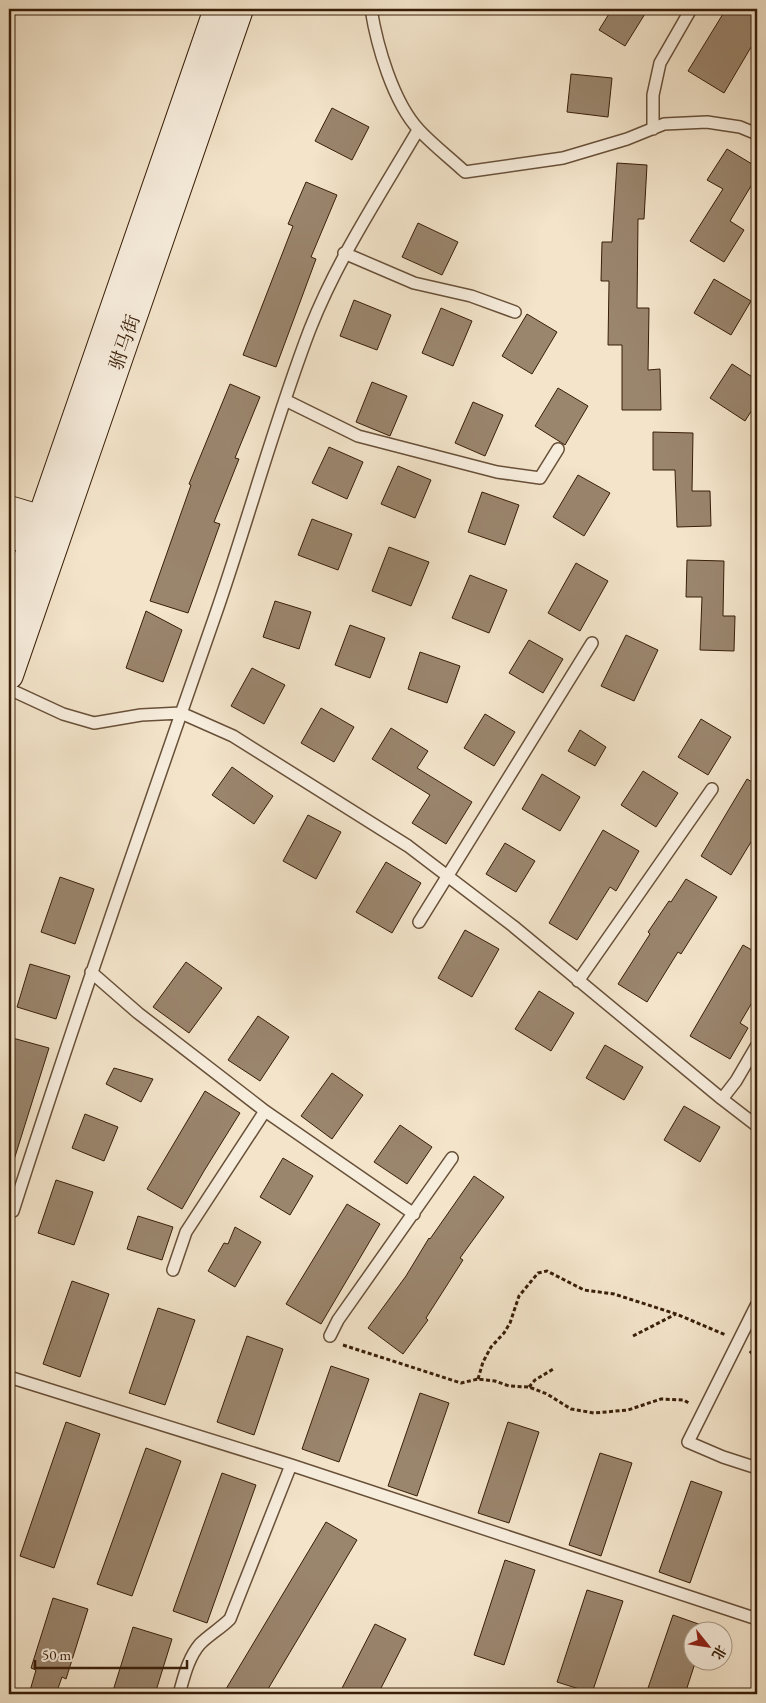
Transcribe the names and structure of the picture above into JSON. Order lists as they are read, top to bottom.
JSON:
{
  "streets": {
    "main road": ["驸马街"]
  },
  "scale_bar": "50 m",
  "north": "bottom right"
}
